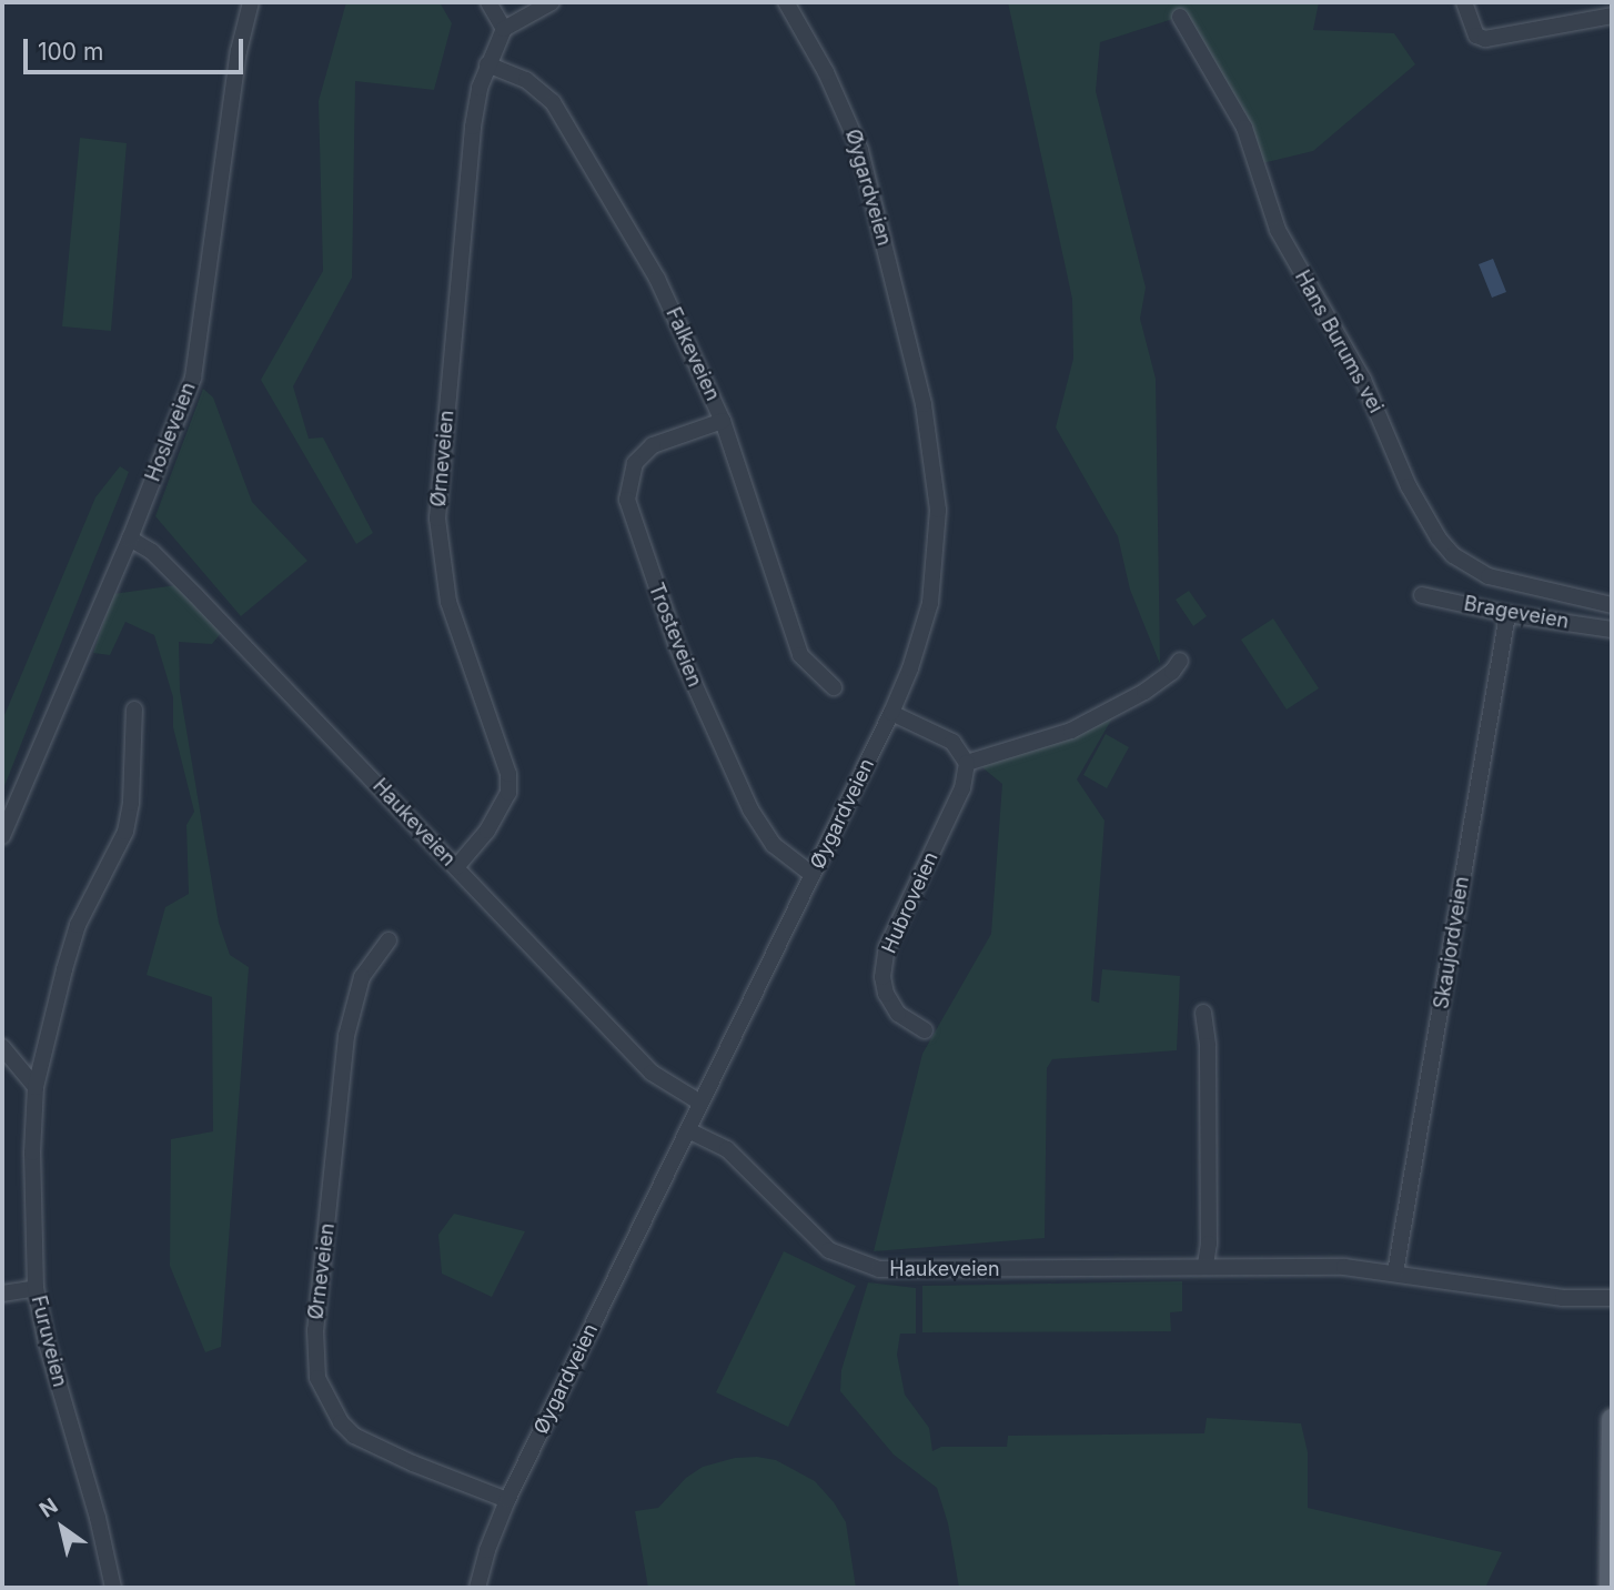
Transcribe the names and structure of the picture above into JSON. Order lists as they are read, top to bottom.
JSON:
{
  "streets": {
    "street": [
      "Øygardveien",
      "Hans Burums vei",
      "Falkeveien",
      "Hosleveien",
      "Ørneveien",
      "Brageveien",
      "Trosteveien",
      "Haukeveien",
      "Hubroveien",
      "Skaujordveien",
      "Furuveien"
    ]
  },
  "crossings": [
    ["Øygardveien", "Ørneveien"],
    ["Øygardveien", "Trosteveien"],
    ["Øygardveien", "Haukeveien"],
    ["Falkeveien", "Ørneveien"],
    ["Falkeveien", "Trosteveien"],
    ["Hosleveien", "Haukeveien"],
    ["Ørneveien", "Haukeveien"],
    ["Brageveien", "Skaujordveien"],
    ["Haukeveien", "Skaujordveien"]
  ],
  "scale_bar": "100 m",
  "north": "top left"
}
